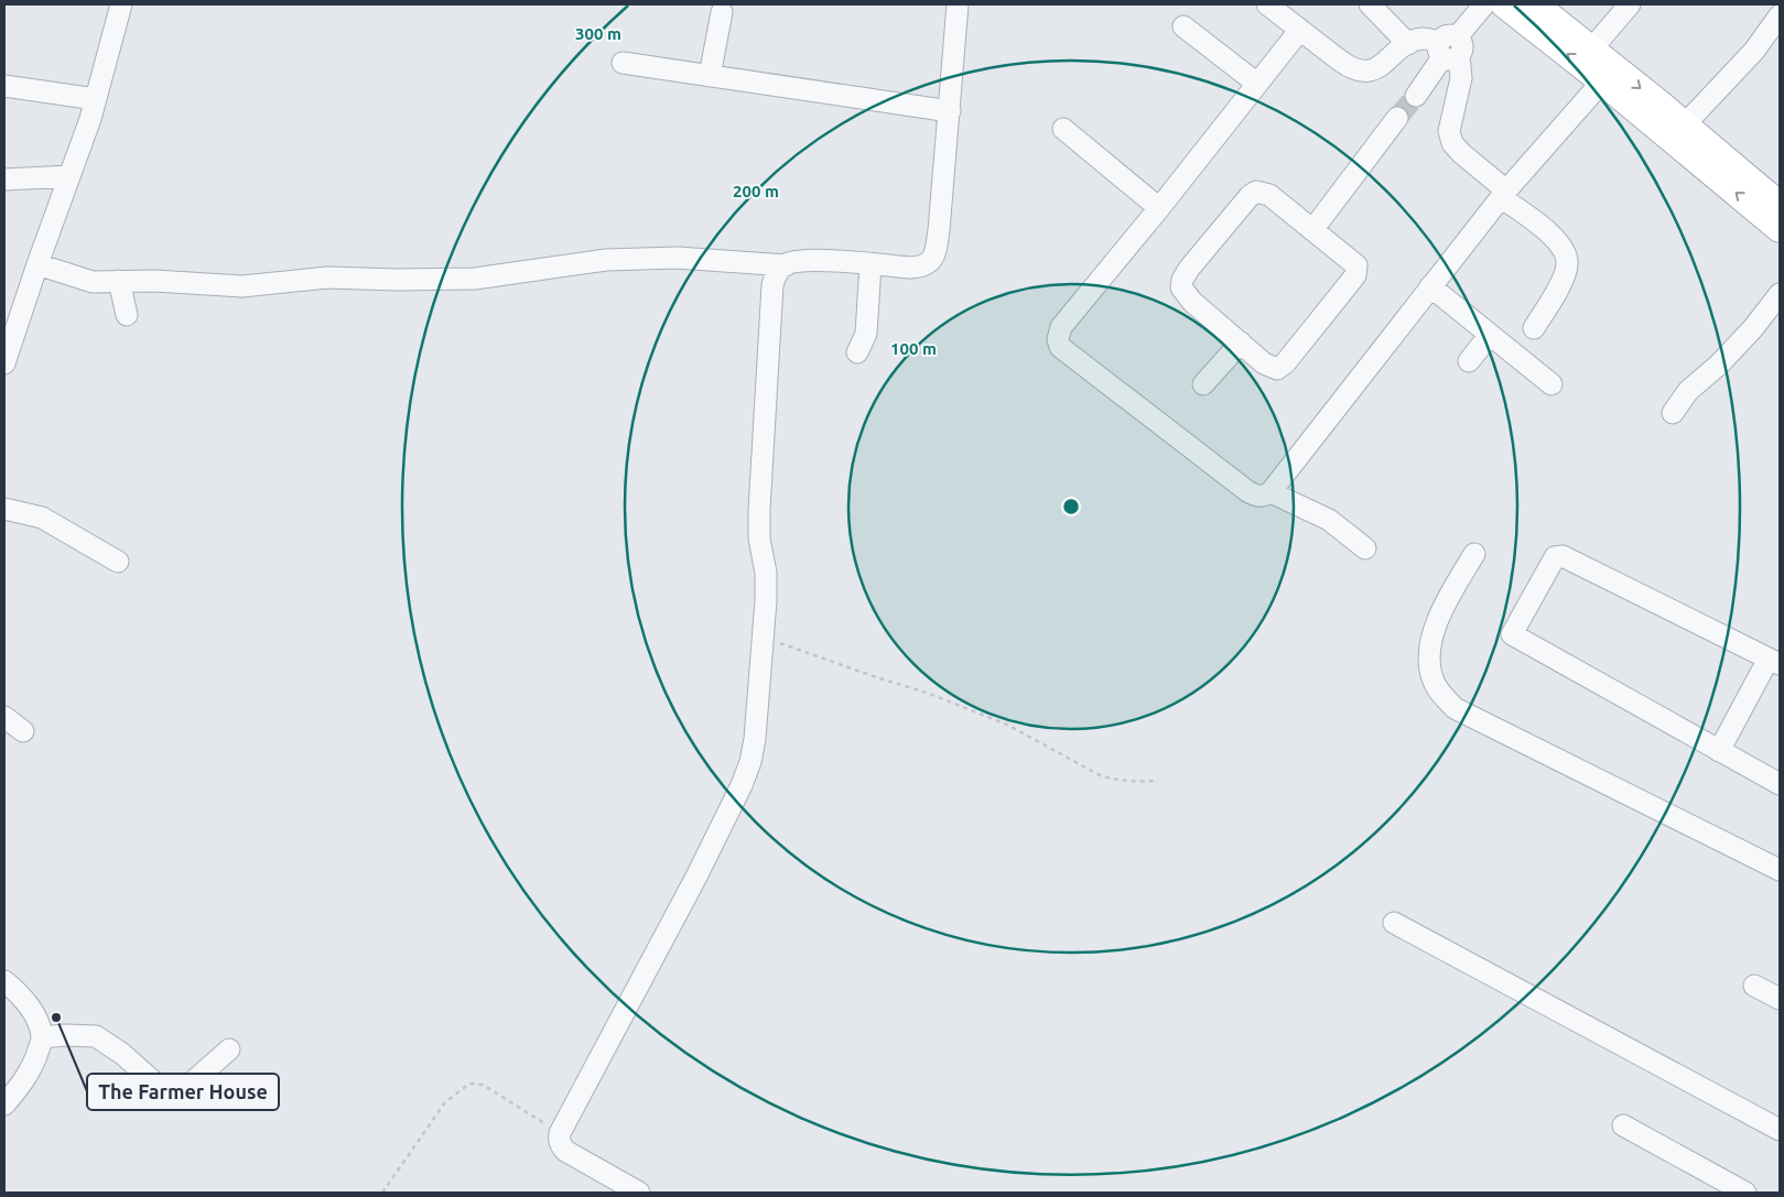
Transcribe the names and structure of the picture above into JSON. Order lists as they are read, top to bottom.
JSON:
{
  "places": ["The Farmer House"],
  "rings": ["300 m", "200 m", "100 m"]
}
